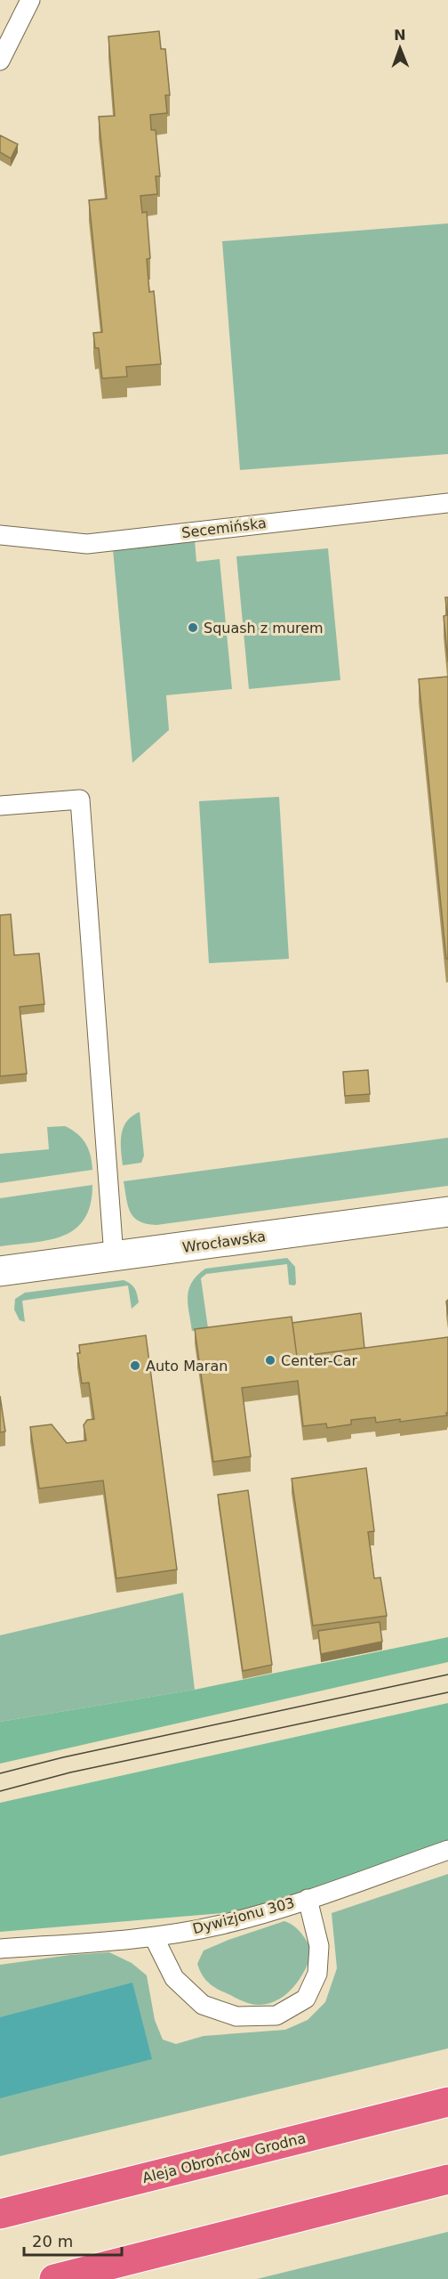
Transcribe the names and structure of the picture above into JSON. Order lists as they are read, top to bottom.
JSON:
{
  "streets": {
    "highway": ["Aleja Obrońców Grodna"],
    "street": ["Wrocławska"],
    "lane": ["Secemińska", "Dywizjonu 303"]
  },
  "places": ["Squash z murem", "Center-Car", "Auto Maran"],
  "scale_bar": "20 m",
  "north": "top"
}
